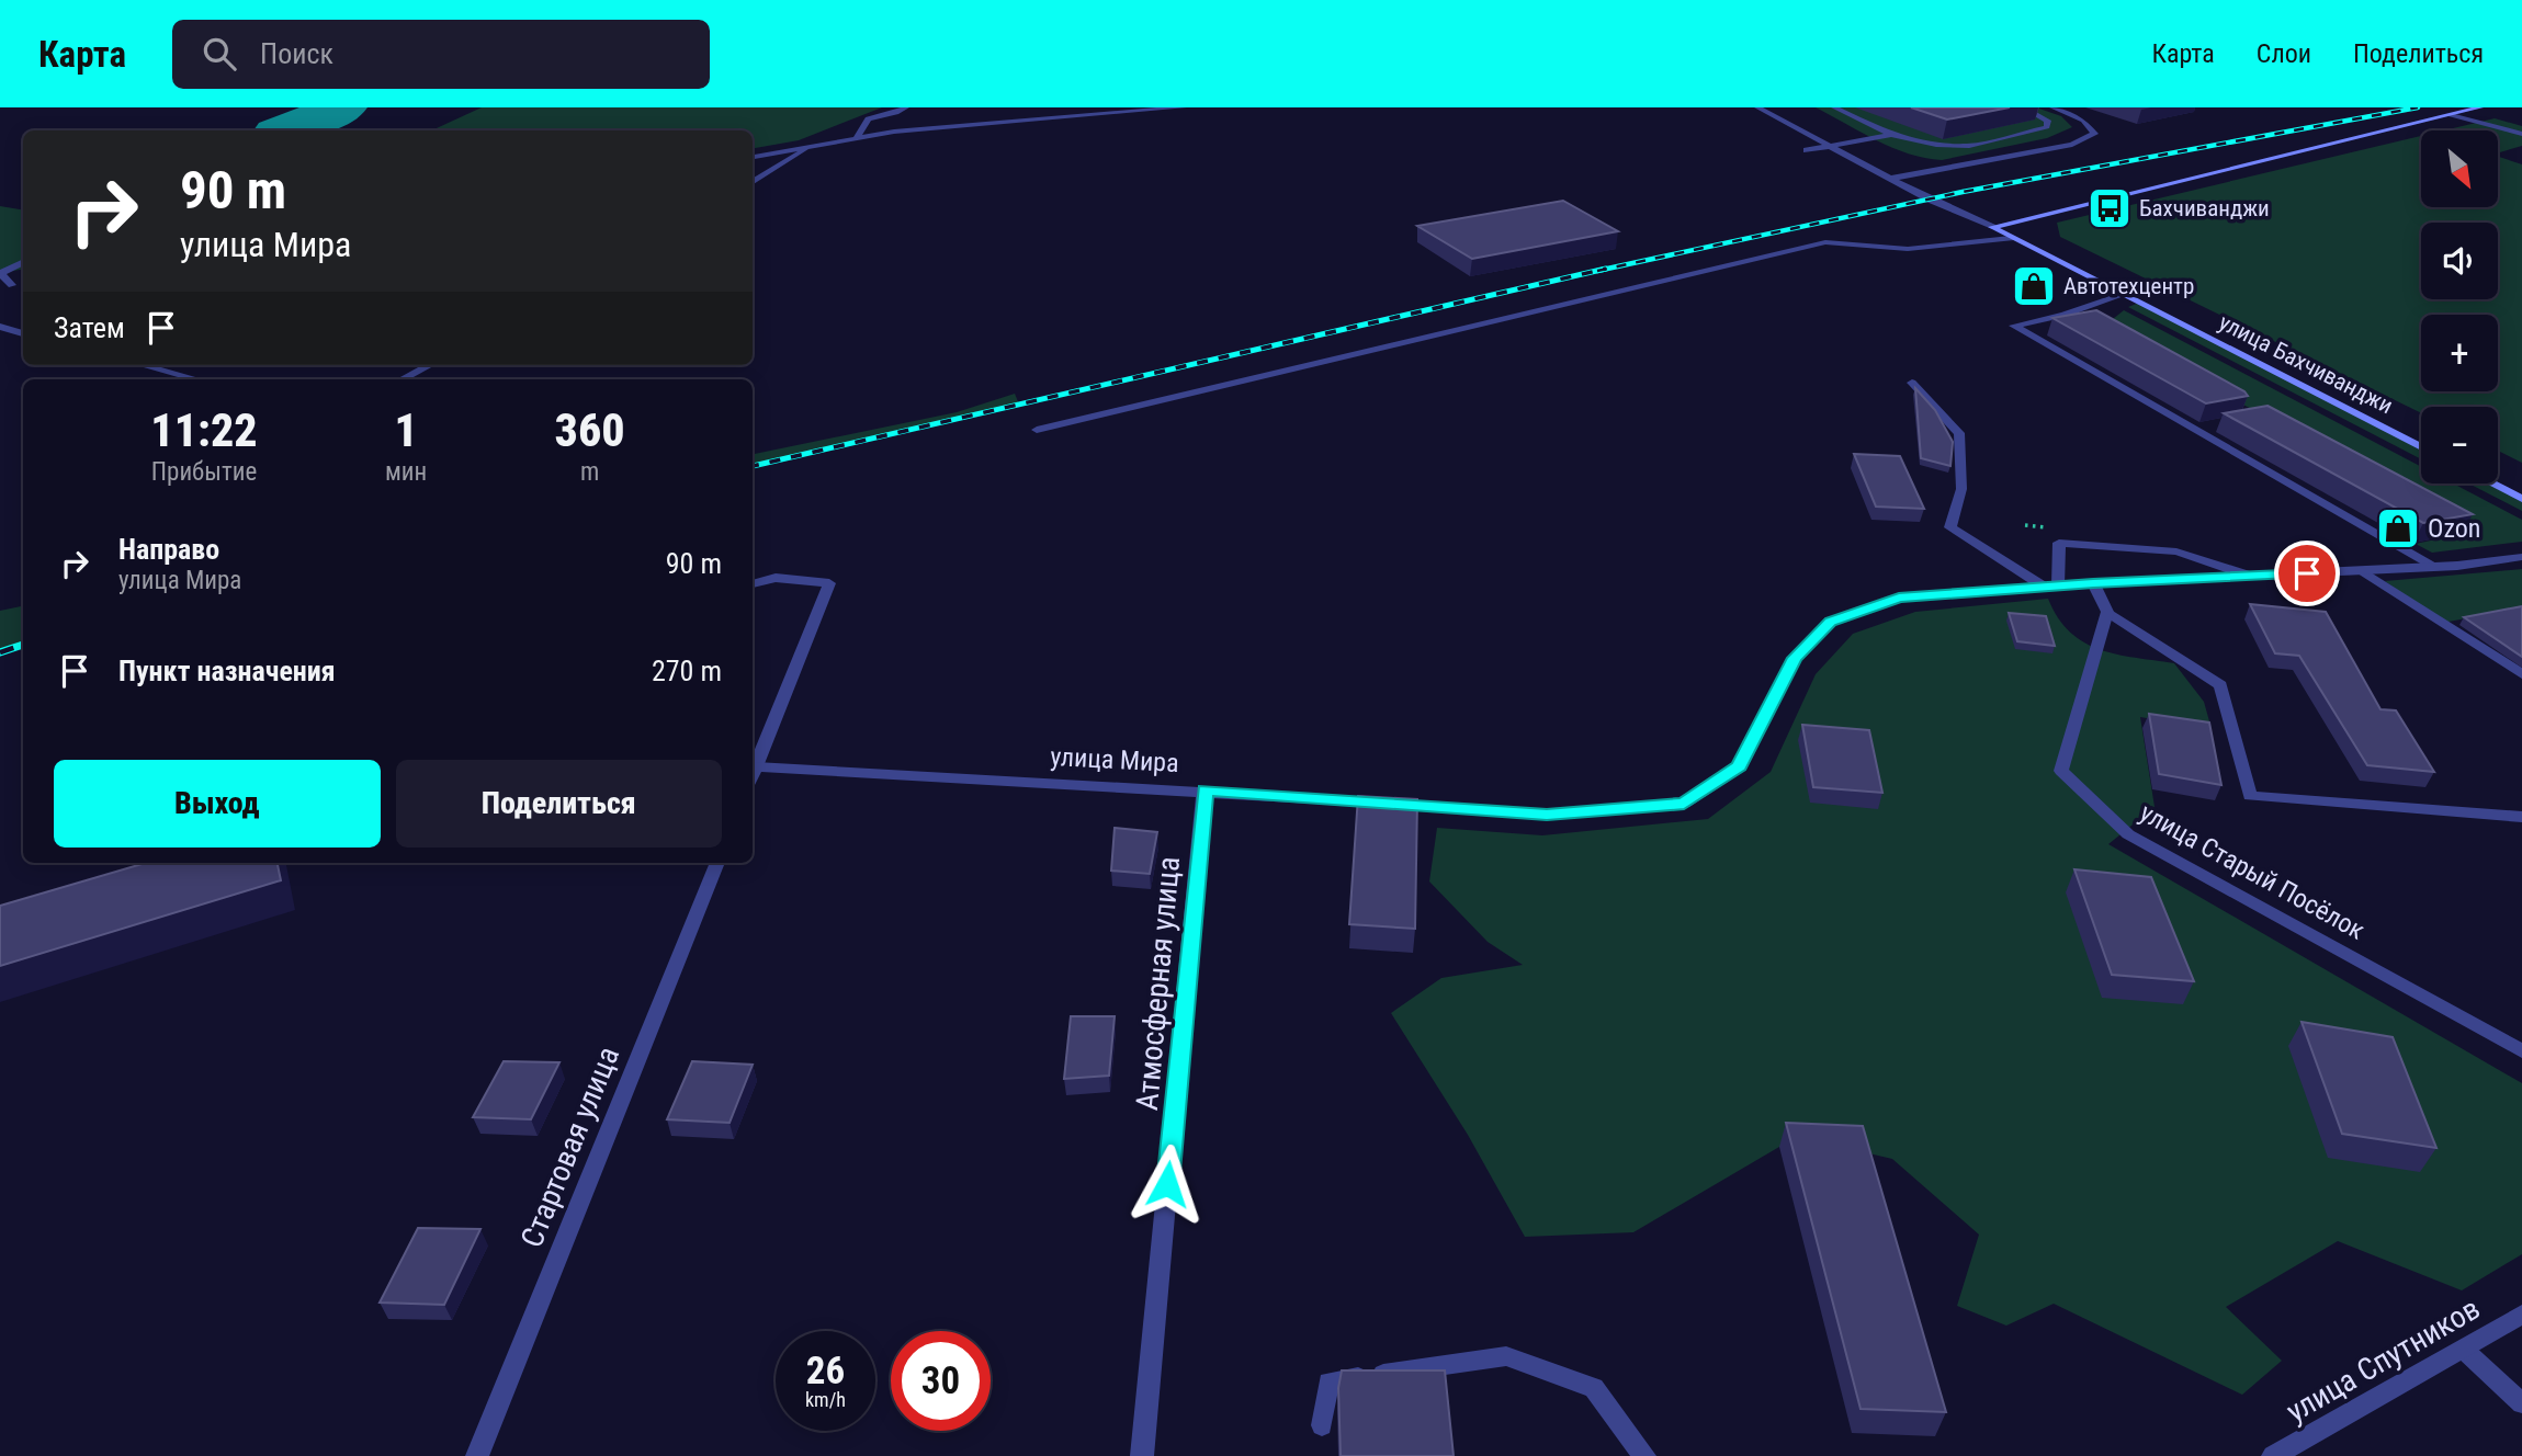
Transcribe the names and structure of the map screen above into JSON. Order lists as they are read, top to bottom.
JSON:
{
  "streets": {
    "main road": ["улица Бахчиванджи"],
    "street": [
      "улица Мира",
      "улица Старый Посёлок",
      "Атмосферная улица",
      "Стартовая улица",
      "улица Спутников"
    ]
  },
  "crossings": [
    ["улица Мира", "Атмосферная улица"]
  ],
  "places": {
    "bus stop": ["Бахчиванджи"],
    "shop": ["Автотехцентр", "Ozon"]
  },
  "north": "bottom right",
  "page": {
    "header": "Карта",
    "search": "Поиск",
    "nav": ["Карта", "Слои", "Поделиться"],
    "map_buttons": ["+", "−"],
    "turn": ["90 m", "улица Мира"],
    "then": "Затем",
    "eta": [
      "11:22",
      "Прибытие",
      "1",
      "мин",
      "360",
      "m"
    ],
    "list": [
      {
        "name": "Направо",
        "note": "улица Мира",
        "value": "90 m"
      },
      {
        "name": "Пункт назначения",
        "value": "270 m"
      }
    ],
    "buttons": ["Выход", "Поделиться"],
    "speed": "26 km/h",
    "limit": "30"
  }
}
